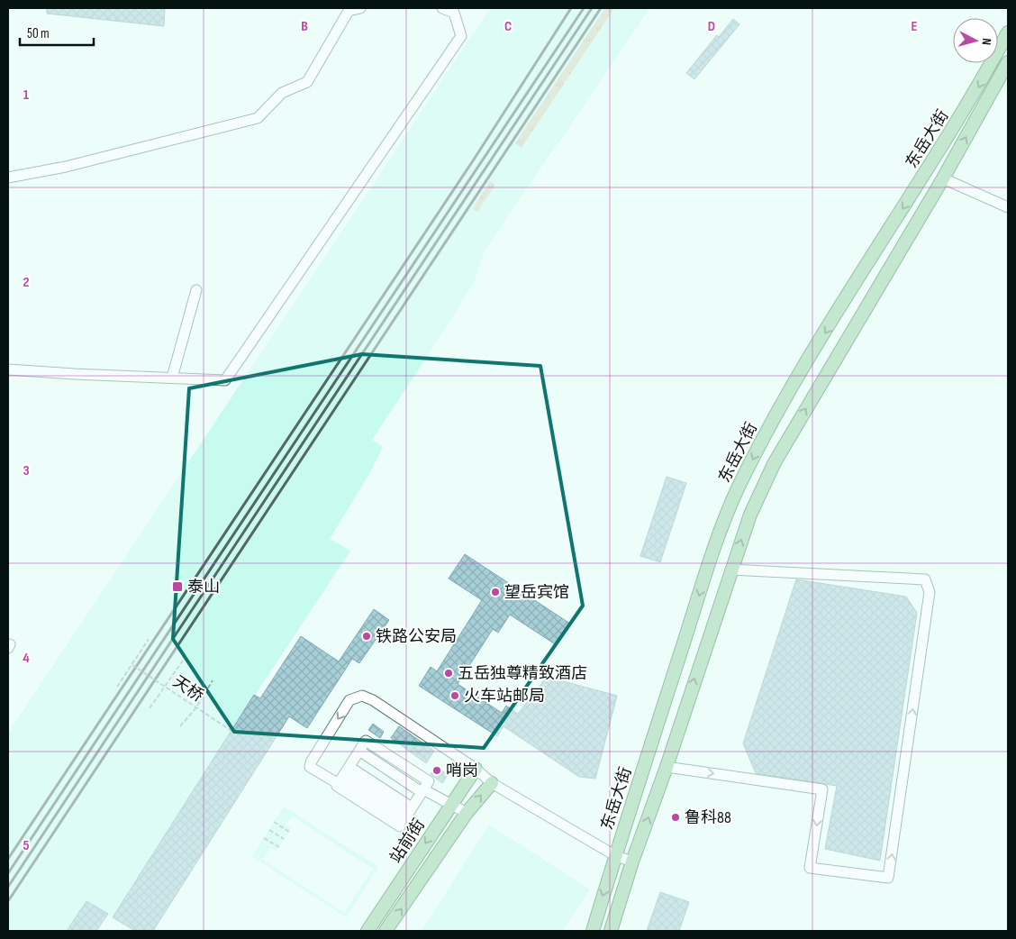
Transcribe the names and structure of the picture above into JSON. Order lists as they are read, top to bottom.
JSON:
{
  "streets": {
    "main road": ["东岳大街", "站前街"],
    "path": ["天桥"]
  },
  "places": {
    "transit": ["泰山"],
    "other": [
      "望岳宾馆",
      "铁路公安局",
      "五岳独尊精致酒店",
      "火车站邮局",
      "哨岗",
      "鲁科88"
    ]
  },
  "scale_bar": "50 m",
  "north": "right",
  "grid": {
    "columns": [
      "B",
      "C",
      "D",
      "E"
    ],
    "rows": [
      "1",
      "2",
      "3",
      "4",
      "5"
    ]
  }
}
